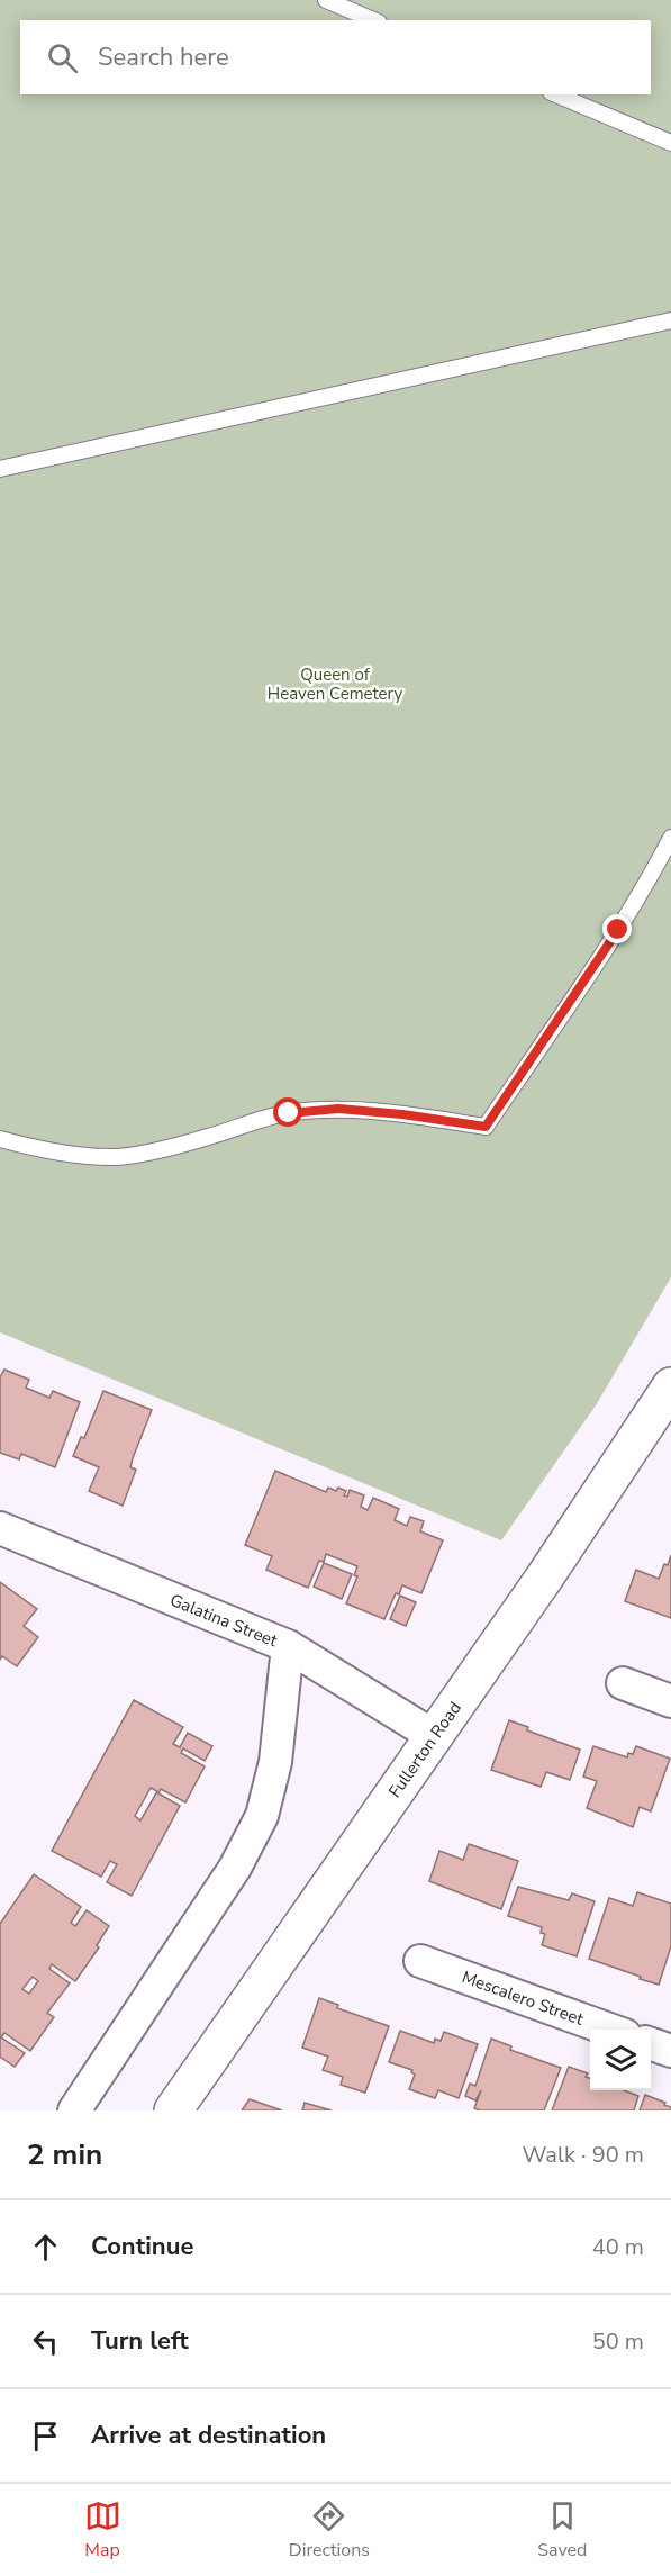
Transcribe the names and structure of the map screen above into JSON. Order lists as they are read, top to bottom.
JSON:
{
  "streets": {
    "main road": ["Fullerton Road"],
    "street": ["Galatina Street", "Mescalero Street"]
  },
  "crossings": [
    ["Galatina Street", "Fullerton Road"]
  ],
  "parks": ["Queen of Heaven Cemetery"],
  "page": {
    "search": "Search here",
    "heading": ["2 min", "Walk · 90 m"],
    "list": [
      ["Continue", "40 m"],
      ["Turn left", "50 m"],
      "Arrive at destination"
    ],
    "nav": ["Map", "Directions", "Saved"]
  }
}
